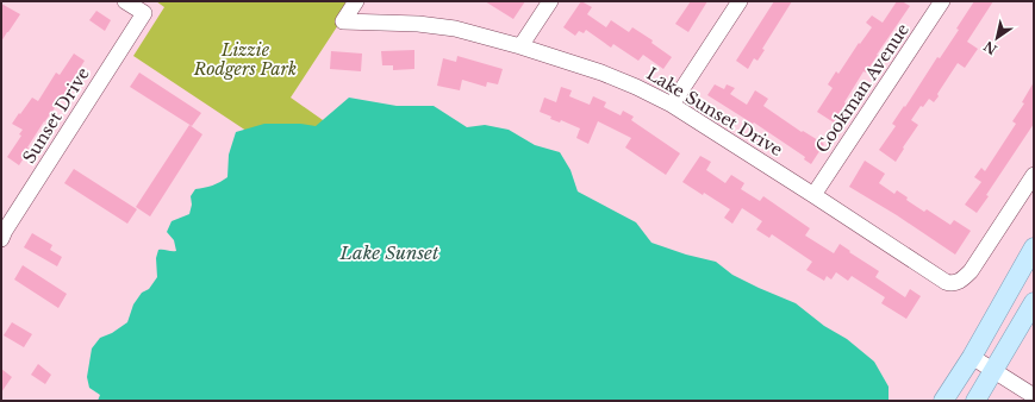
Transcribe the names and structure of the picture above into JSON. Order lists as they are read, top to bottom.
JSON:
{
  "streets": {
    "street": ["Cookman Avenue", "Lake Sunset Drive", "Sunset Drive"]
  },
  "crossings": [
    ["Cookman Avenue", "Lake Sunset Drive"]
  ],
  "water": ["Lake Sunset"],
  "parks": ["Lizzie Rodgers Park"],
  "north": "bottom left"
}
